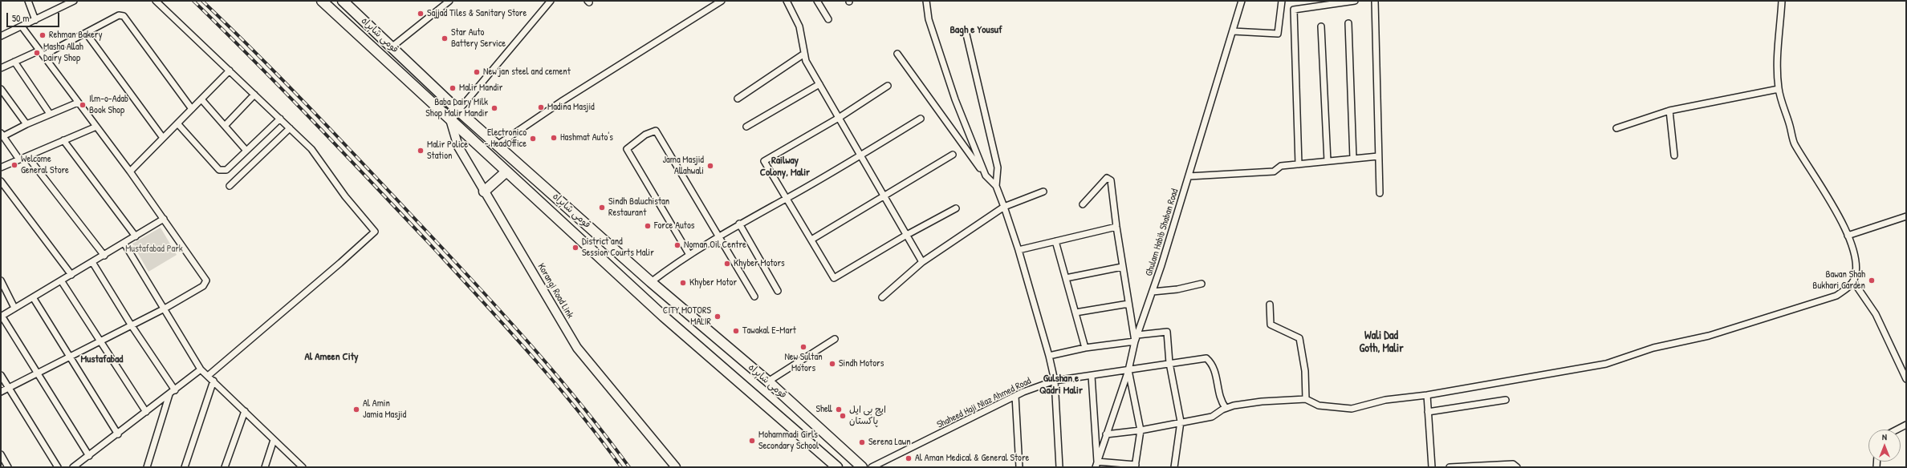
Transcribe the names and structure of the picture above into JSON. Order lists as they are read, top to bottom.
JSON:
{
  "streets": {
    "highway": ["قومی شاہراہ"],
    "main road": ["Korangi Road Link"],
    "street": ["Ghulam Habib Shaban Road", "Shaheed Haji Niaz Ahmed Road"]
  },
  "crossings": [
    ["قومی شاہراہ", "Korangi Road Link"],
    ["Ghulam Habib Shaban Road", "Shaheed Haji Niaz Ahmed Road"]
  ],
  "districts": [
    "Bagh e Yousuf",
    "Railway Colony, Malir",
    "Wali Dad Goth, Malir",
    "Al Ameen City",
    "Mustafabad",
    "Gulshan e Qadri Malir"
  ],
  "parks": ["Mustafabad Park"],
  "places": [
    "Sajjad Tiles & Sanitary Store",
    "Rehman Bakery",
    "Star Auto Battery Service",
    "Masha Allah Dairy Shop",
    "New jan steel and cement",
    "Malir Mandir",
    "Ilm-o-Adab Book Shop",
    "Madina Masjid",
    "Baba Dairy Milk Shop Malir Mandir",
    "Hashmat Auto's",
    "Electronico - HeadOffice",
    "Malir Police Station",
    "Welcome General Store",
    "Jama Masjid Allahwali",
    "Sindh Baluchistan Restaurant",
    "Force Autos",
    "Noman Oil Centre",
    "District and Session Courts Malir",
    "Khyber Motors",
    "Bawan Shah Bukhari Garden",
    "Khyber Motor",
    "CITY MOTORS MALIR",
    "Tawakal E-Mart",
    "New Sultan Motors",
    "Sindh Motors",
    "Al Amin Jamia Masjid",
    "Shell",
    "ایچ بی ایل پاکستان",
    "Mohammadi Girls Secondary School",
    "Serena Lawn",
    "Al Aman Medical & General Store"
  ],
  "scale_bar": "50 m",
  "north": "top"
}
